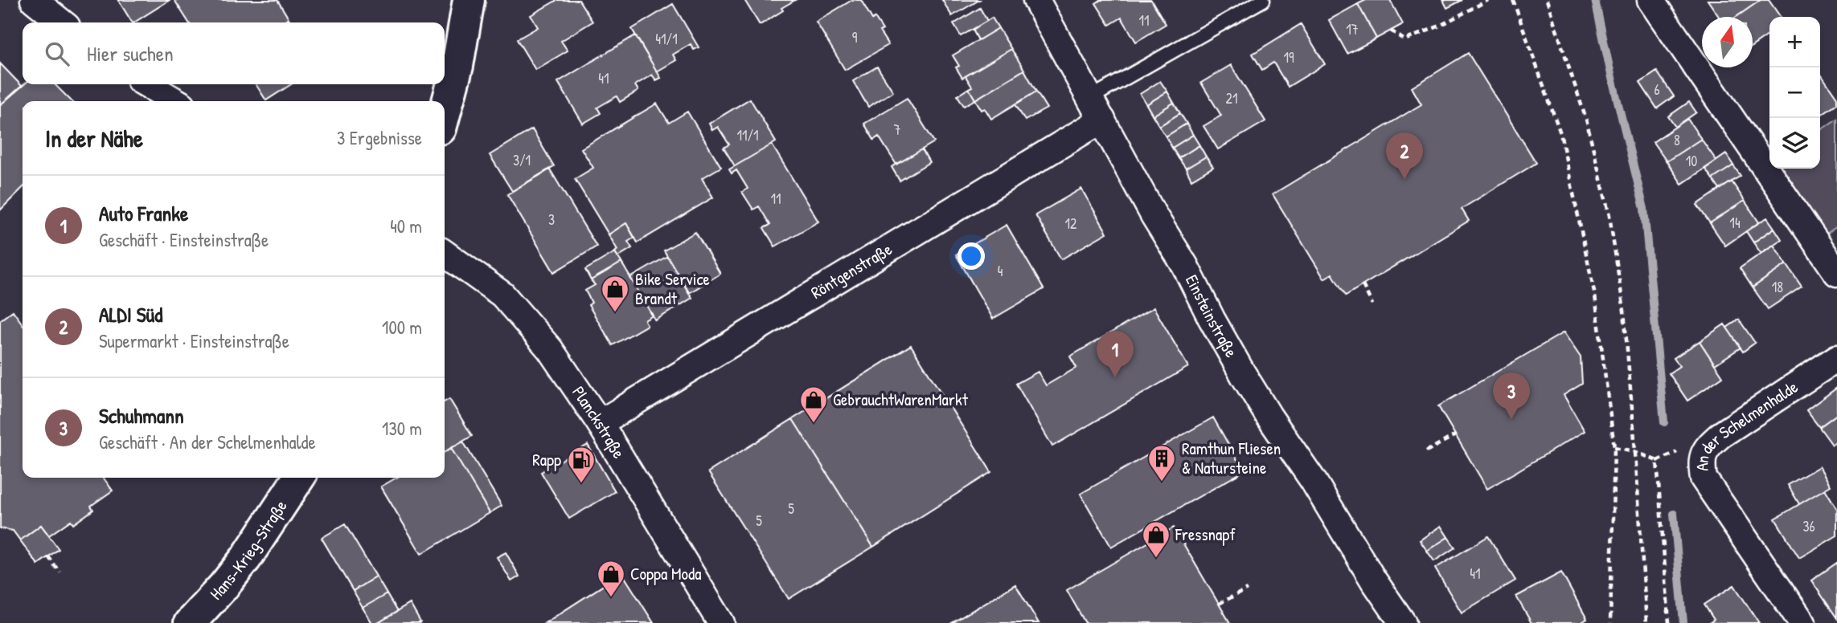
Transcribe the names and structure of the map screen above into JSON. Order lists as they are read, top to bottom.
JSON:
{
  "streets": {
    "street": [
      "Röntgenstraße",
      "Einsteinstraße",
      "Planckstraße",
      "An der Schelmenhalde",
      "Hans-Krieg-Straße"
    ]
  },
  "crossings": [
    ["Röntgenstraße", "Einsteinstraße"],
    ["Röntgenstraße", "Planckstraße"]
  ],
  "places": {
    "shop": [
      "Bike Service Brandt",
      "GebrauchtWarenMarkt",
      "Fressnapf",
      "Coppa Moda"
    ],
    "building": ["Ramthun Fliesen & Natursteine"],
    "fuel station": ["Rapp"]
  },
  "house_numbers": [
    "11",
    "17",
    "9",
    "41/1",
    "19",
    "41",
    "6",
    "21",
    "7",
    "11/1",
    "8",
    "3/1",
    "10",
    "11",
    "3",
    "14",
    "12",
    "4",
    "18",
    "5",
    "5",
    "36",
    "41"
  ],
  "north": "top",
  "page": {
    "map_buttons": ["+", "−"],
    "search": "Hier suchen",
    "heading": ["In der Nähe", "3 Ergebnisse"],
    "pins": ["2", "1", "3"],
    "list": [
      {
        "mark": "1",
        "name": "Auto Franke",
        "note": "Geschäft · Einsteinstraße",
        "value": "40 m"
      },
      {
        "mark": "2",
        "name": "ALDI Süd",
        "note": "Supermarkt · Einsteinstraße",
        "value": "100 m"
      },
      {
        "mark": "3",
        "name": "Schuhmann",
        "note": "Geschäft · An der Schelmenhalde",
        "value": "130 m"
      }
    ]
  }
}
